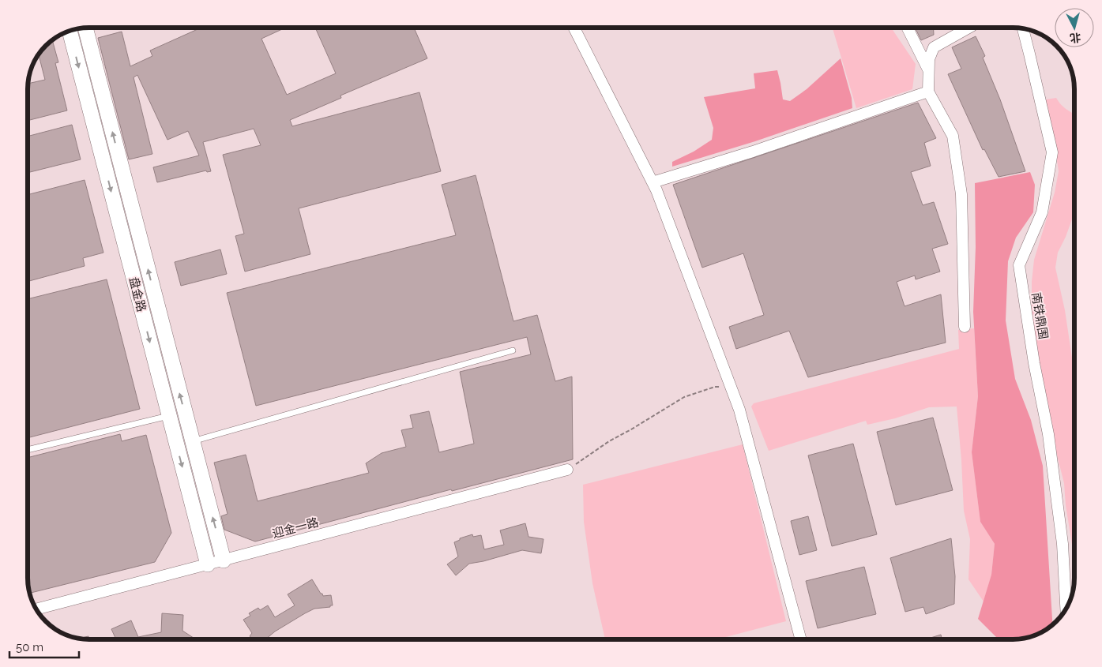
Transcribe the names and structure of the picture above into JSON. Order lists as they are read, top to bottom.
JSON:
{
  "streets": {
    "street": ["盘金路", "南铁鼎围", "迎金一路"]
  },
  "crossings": [
    ["盘金路", "迎金一路"]
  ],
  "scale_bar": "50 m",
  "north": "bottom"
}
